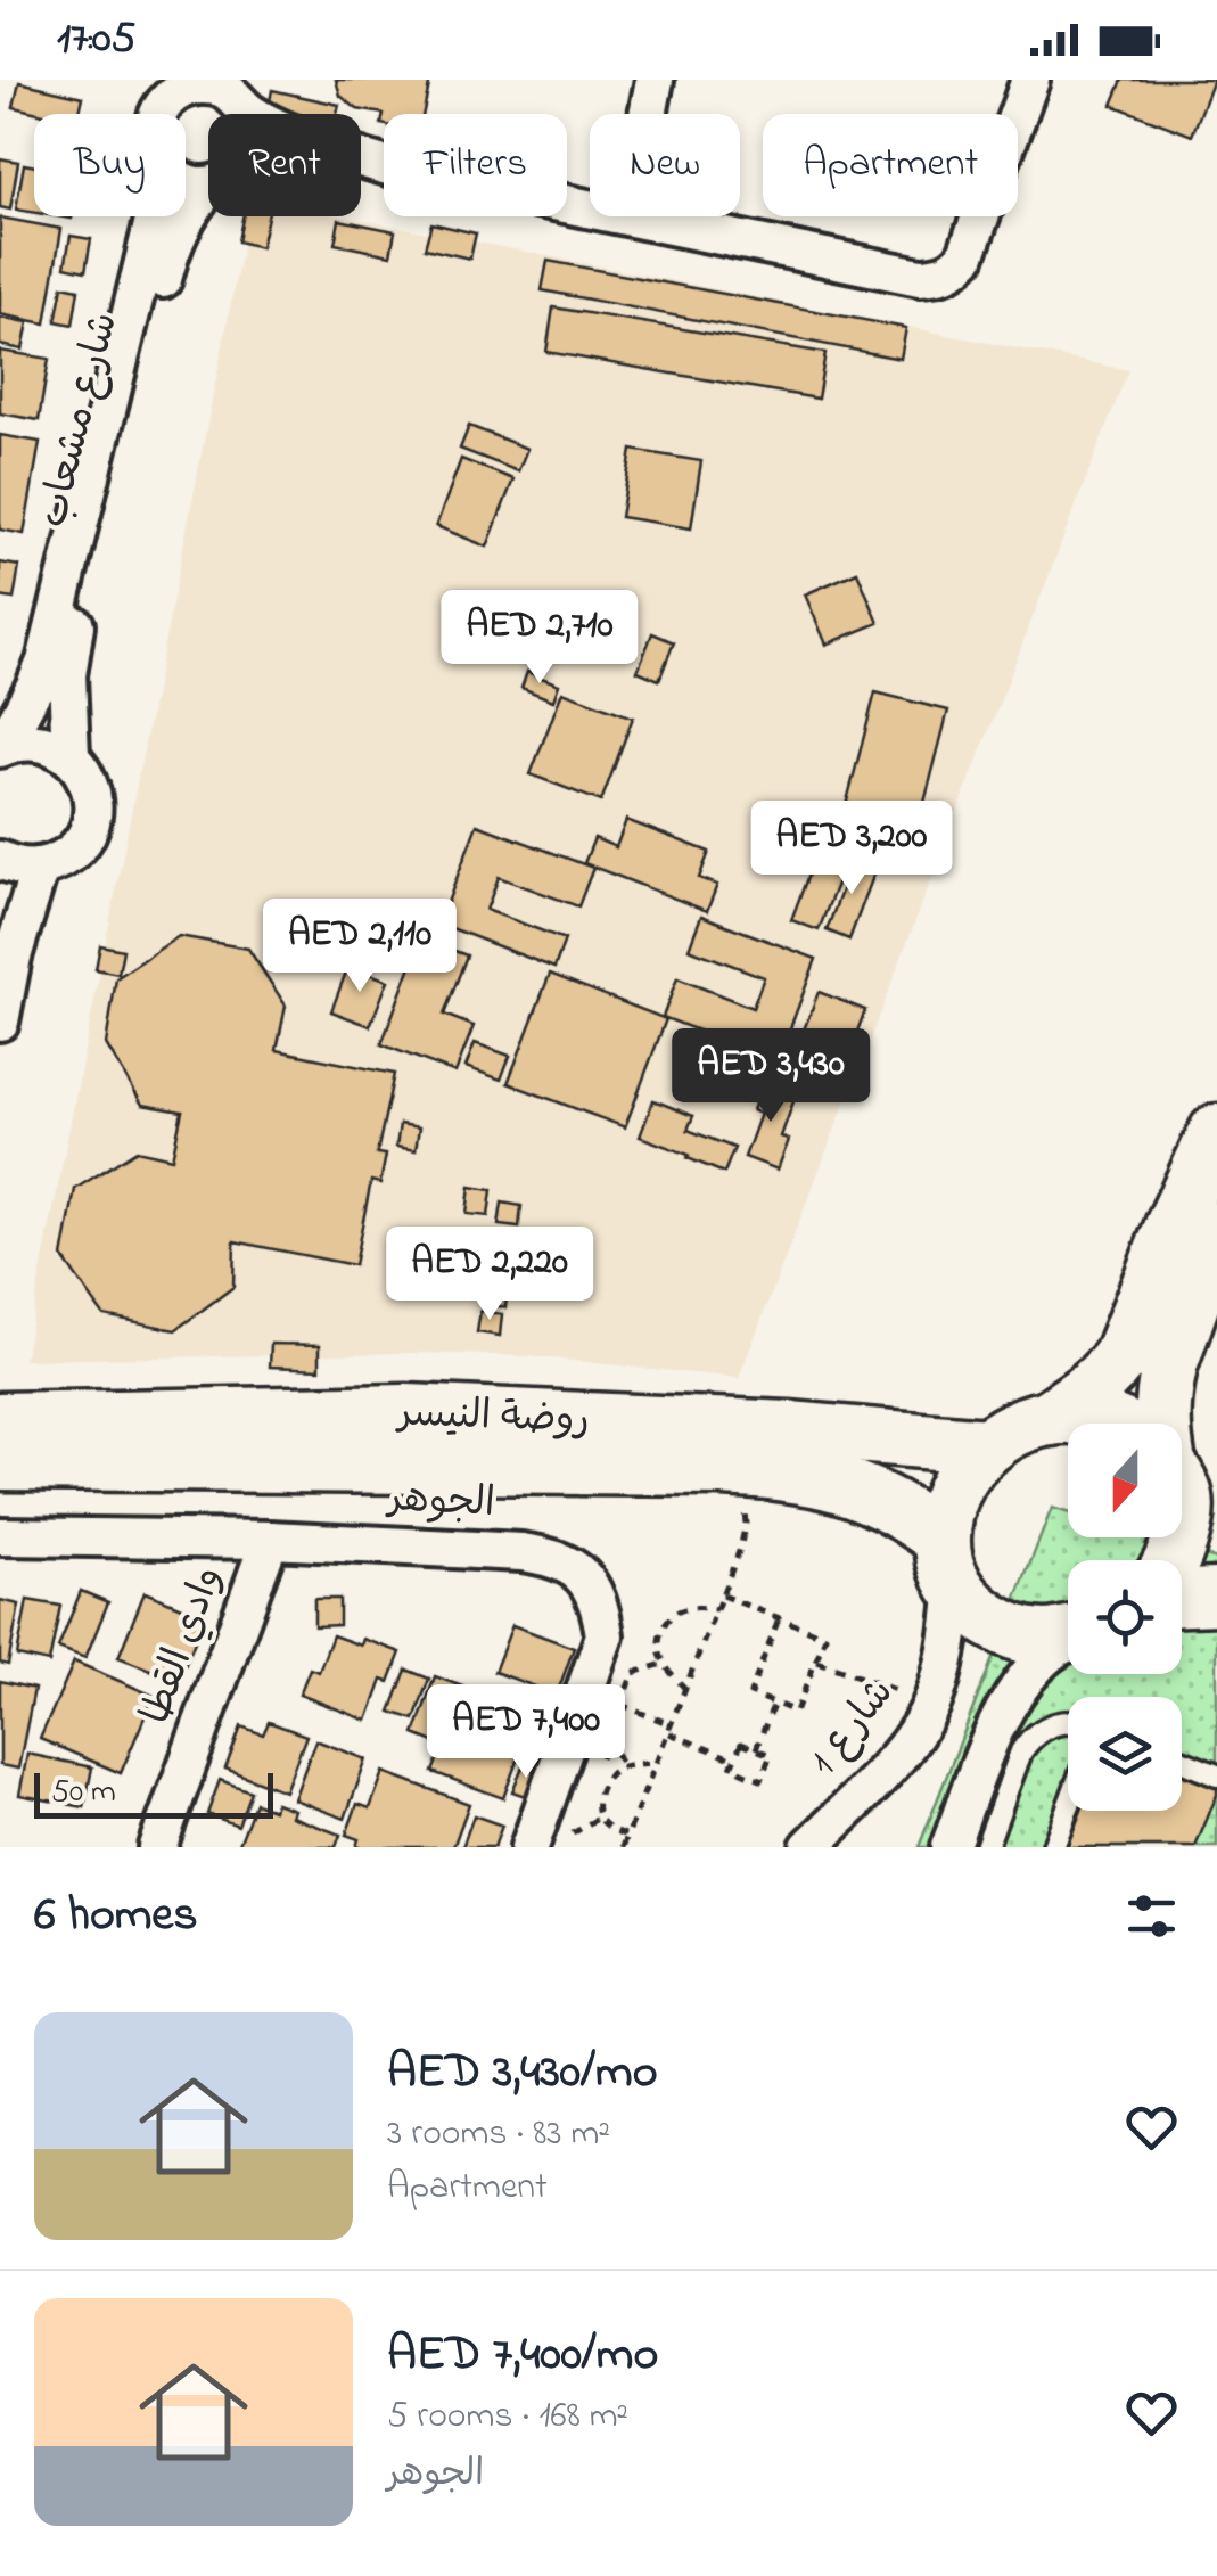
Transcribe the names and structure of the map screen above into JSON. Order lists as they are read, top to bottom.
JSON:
{
  "streets": {
    "street": [
      "شارع مشعاب",
      "روضة النيسر",
      "الجوهر",
      "وادي القطا",
      "شارع 1"
    ]
  },
  "crossings": [
    ["روضة النيسر", "شارع 1"],
    ["الجوهر", "وادي القطا"]
  ],
  "scale_bar": "50 m",
  "north": "bottom",
  "page": {
    "status": "17:05",
    "chip": [
      "Buy",
      "Rent",
      "Filters",
      "New",
      "Apartment"
    ],
    "price": [
      "AED 2,710",
      "AED 3,200",
      "AED 2,110",
      "AED 3,430",
      "AED 2,220",
      "AED 7,400"
    ],
    "scale": "50 m",
    "heading": "6 homes",
    "list": [
      {
        "name": "AED 3,430/mo",
        "note": "3 rooms · 83 m² · Apartment"
      },
      {
        "name": "AED 7,400/mo",
        "note": "5 rooms · 168 m² · الجوهر"
      }
    ]
  }
}
